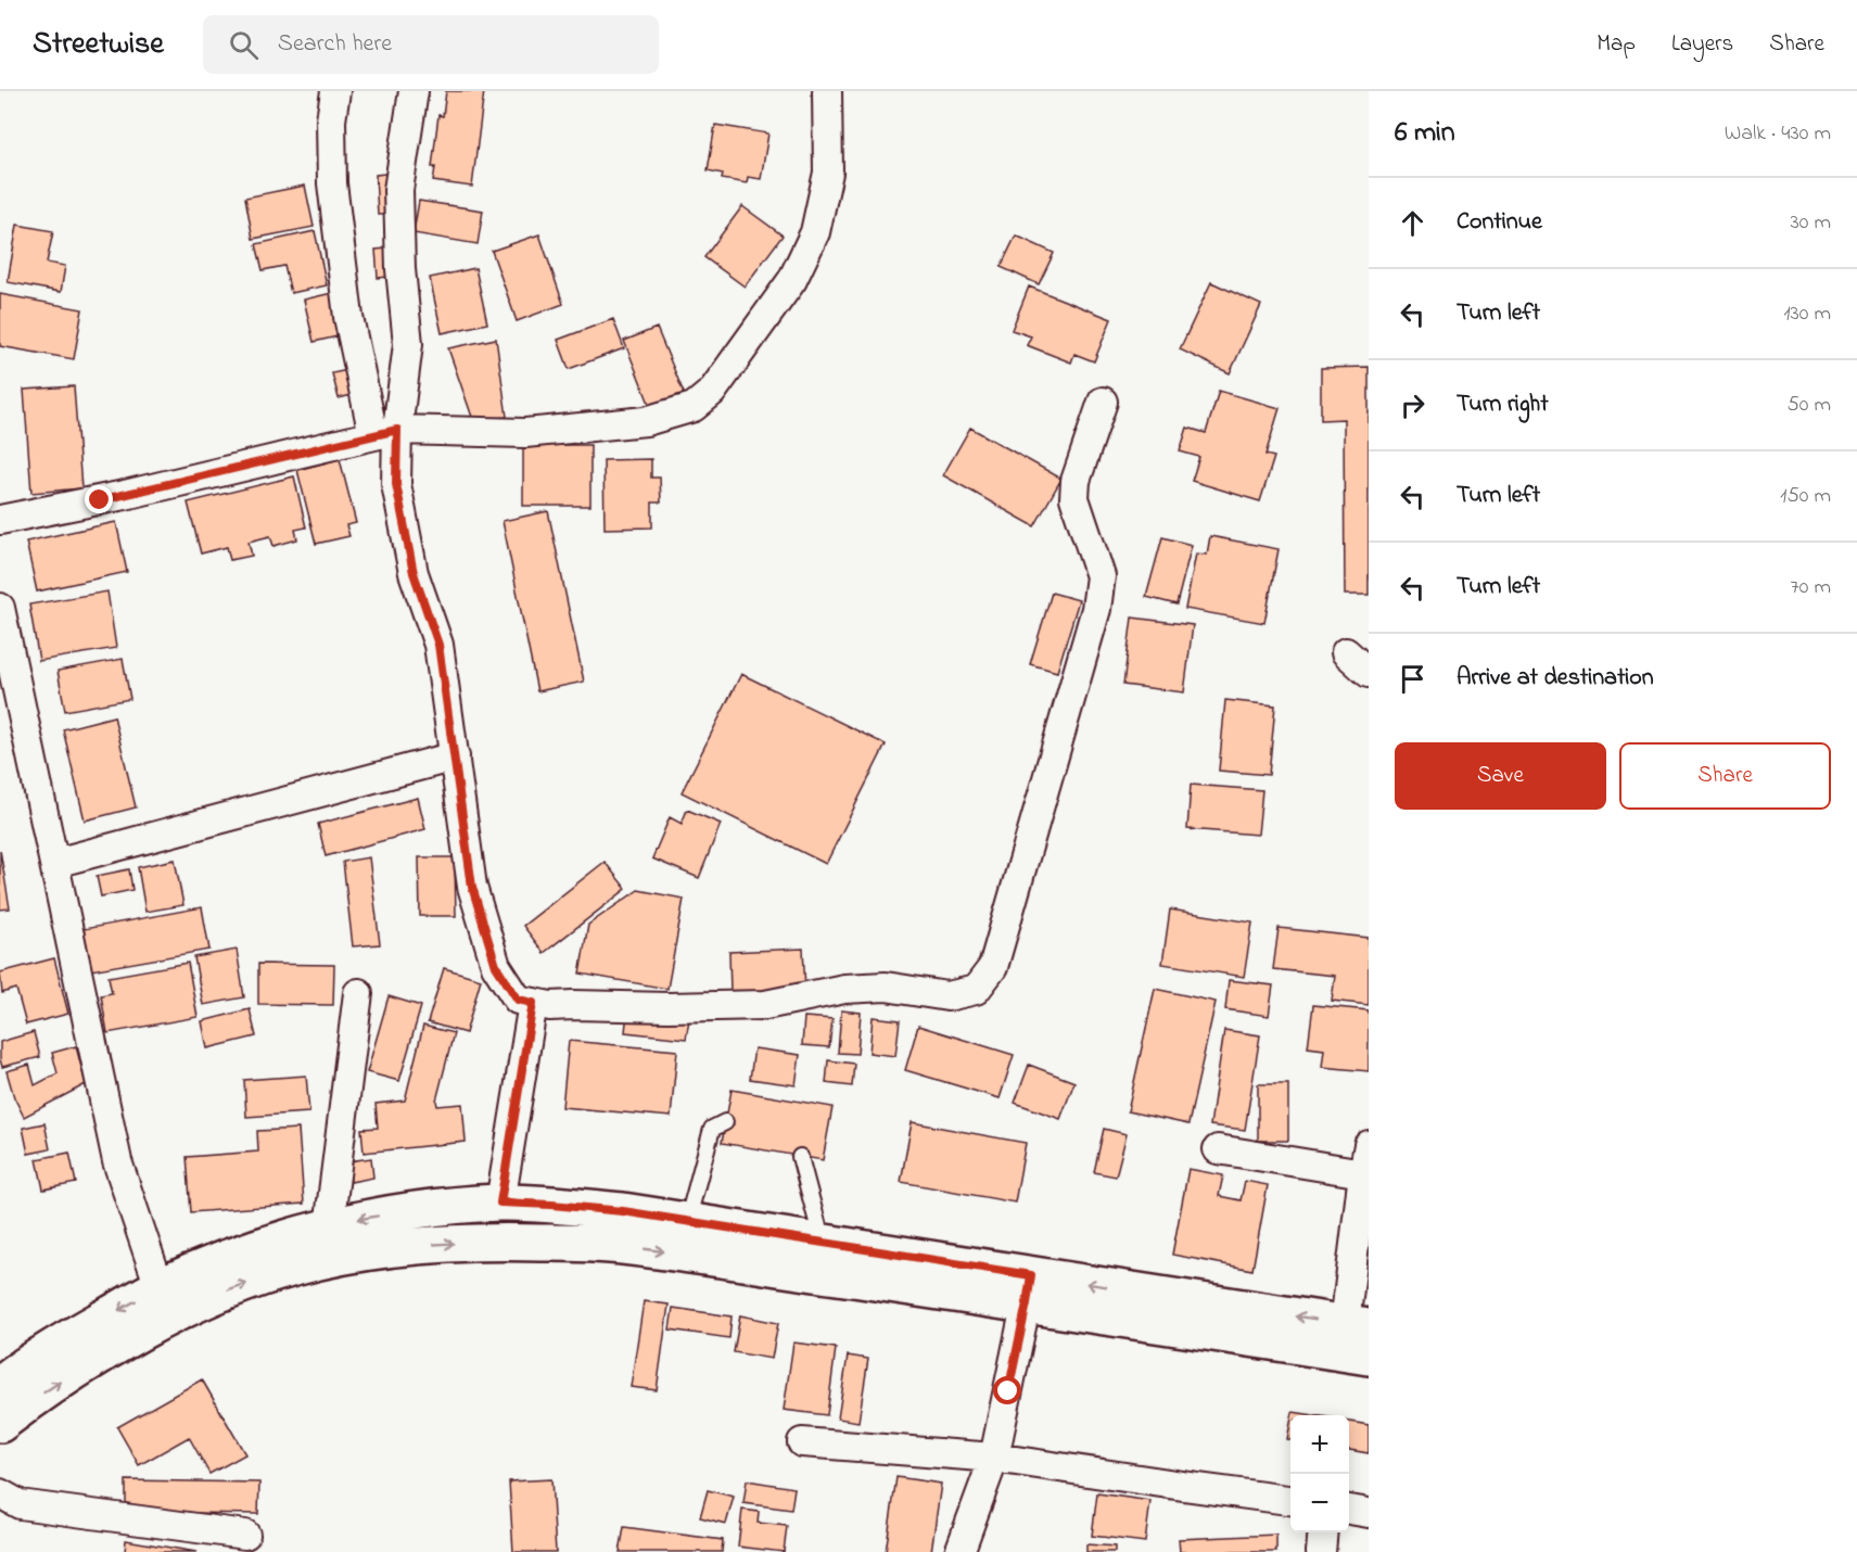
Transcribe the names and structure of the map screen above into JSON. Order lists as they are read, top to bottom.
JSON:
{
  "page": {
    "header": "Streetwise",
    "search": "Search here",
    "nav": ["Map", "Layers", "Share"],
    "heading": ["6 min", "Walk · 430 m"],
    "list": [
      ["Continue", "30 m"],
      ["Turn left", "130 m"],
      ["Turn right", "50 m"],
      ["Turn left", "150 m"],
      ["Turn left", "70 m"],
      "Arrive at destination"
    ],
    "buttons": ["Save", "Share"],
    "map_buttons": ["+", "−"]
  }
}
